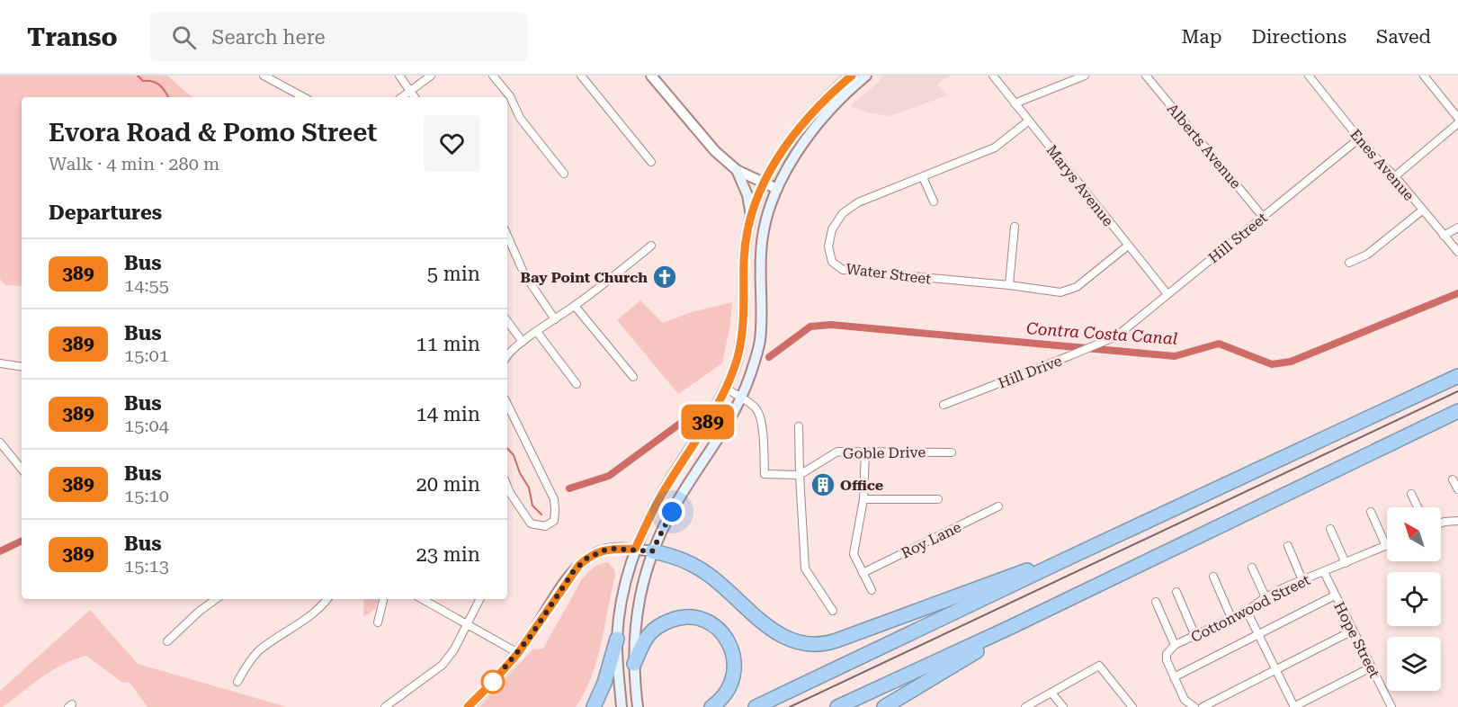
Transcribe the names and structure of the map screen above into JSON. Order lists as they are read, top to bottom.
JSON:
{
  "streets": {
    "street": [
      "Alberts Avenue",
      "Enes Avenue",
      "Marys Avenue",
      "Hill Street",
      "Water Street",
      "Hill Drive",
      "Goble Drive",
      "Roy Lane",
      "Cottonwood Street",
      "Hope Street"
    ]
  },
  "crossings": [
    ["Alberts Avenue", "Hill Street"],
    ["Enes Avenue", "Hill Street"],
    ["Marys Avenue", "Hill Street"],
    ["Marys Avenue", "Water Street"],
    ["Hill Street", "Hill Drive"],
    ["Cottonwood Street", "Hope Street"]
  ],
  "water": ["Contra Costa Canal"],
  "places": {
    "church": ["Bay Point Church"],
    "building": ["Office"]
  },
  "lines": ["bus line 389"],
  "north": "top left",
  "page": {
    "header": "Transo",
    "search": "Search here",
    "nav": ["Map", "Directions", "Saved"],
    "on_map": "389",
    "heading": [
      ["Evora Road & Pomo Street", "Walk · 4 min · 280 m"],
      "Departures"
    ],
    "list": [
      {
        "mark": "389",
        "name": "Bus",
        "note": "14:55",
        "value": "5 min"
      },
      {
        "mark": "389",
        "name": "Bus",
        "note": "15:01",
        "value": "11 min"
      },
      {
        "mark": "389",
        "name": "Bus",
        "note": "15:04",
        "value": "14 min"
      },
      {
        "mark": "389",
        "name": "Bus",
        "note": "15:10",
        "value": "20 min"
      },
      {
        "mark": "389",
        "name": "Bus",
        "note": "15:13",
        "value": "23 min"
      }
    ]
  }
}
